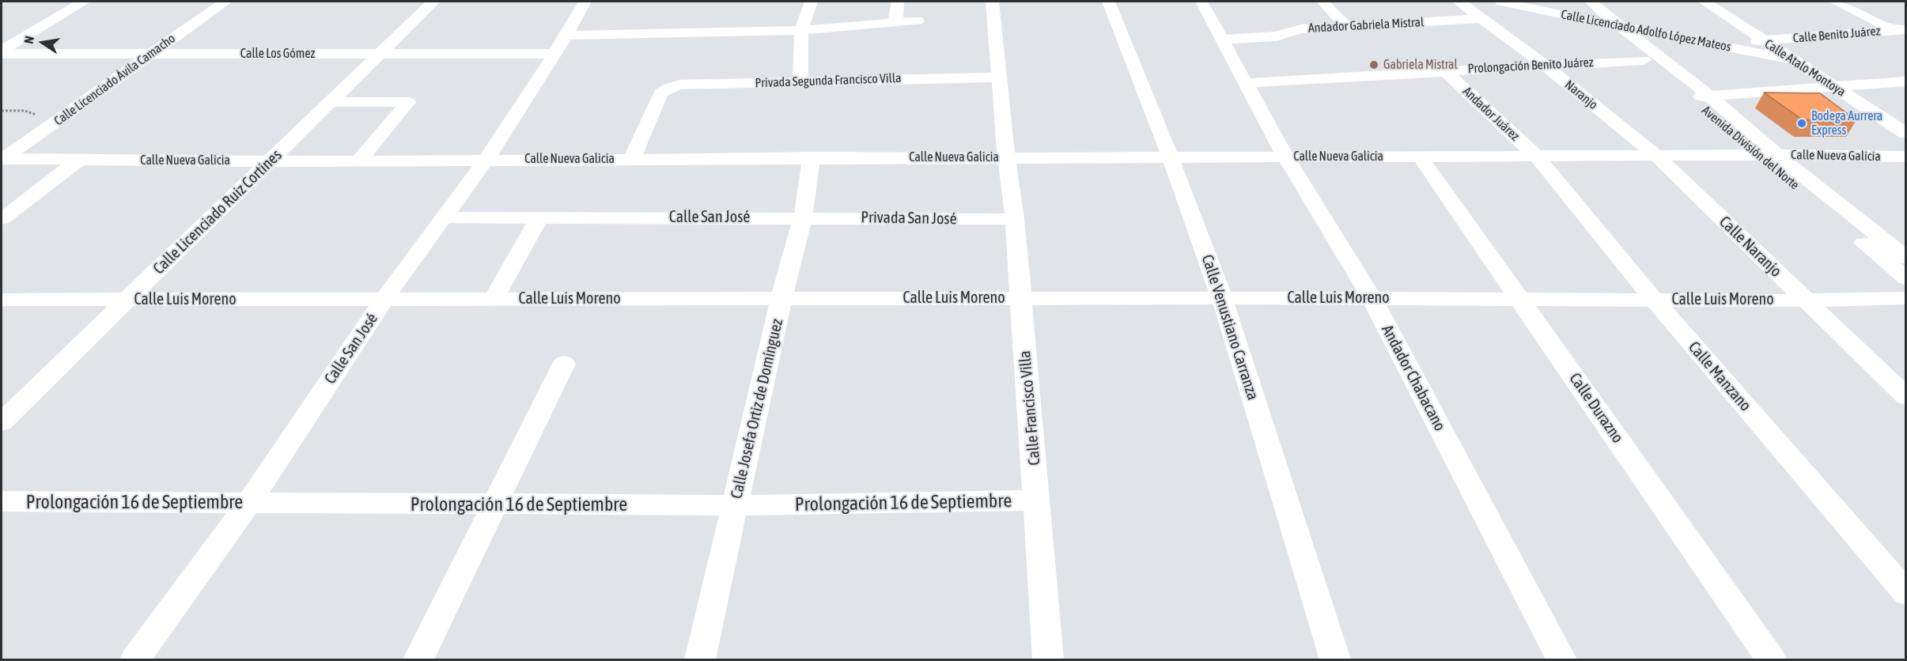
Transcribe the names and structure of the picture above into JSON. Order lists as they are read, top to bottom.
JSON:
{
  "streets": {
    "street": [
      "Andador Gabriela Mistral",
      "Calle Licenciado Adolfo López Mateos",
      "Calle Benito Juárez",
      "Calle Los Gómez",
      "Prolongación Benito Juárez",
      "Calle Atalo Montoya",
      "Calle Licenciado Ávila Camacho",
      "Privada Segunda Francisco Villa",
      "Naranjo",
      "Andador Juárez",
      "Avenida División del Norte",
      "Calle Nueva Galicia",
      "Calle Licenciado Ruiz Cortines",
      "Calle San José",
      "Privada San José",
      "Calle Naranjo",
      "Calle Luis Moreno",
      "Calle Venustiano Carranza",
      "Calle Manzano",
      "Andador Chabacano",
      "Calle Francisco Villa",
      "Calle Durazno",
      "Calle Josefa Ortiz de Domínguez",
      "Prolongación 16 de Septiembre"
    ]
  },
  "crossings": [
    ["Andador Gabriela Mistral", "Naranjo"],
    ["Andador Gabriela Mistral", "Andador Chabacano"],
    ["Calle Licenciado Adolfo López Mateos", "Calle Benito Juárez"],
    ["Calle Licenciado Adolfo López Mateos", "Calle Atalo Montoya"],
    ["Calle Licenciado Adolfo López Mateos", "Avenida División del Norte"],
    ["Calle Benito Juárez", "Calle Atalo Montoya"],
    ["Calle Los Gómez", "Calle Licenciado Ávila Camacho"],
    ["Calle Los Gómez", "Calle Licenciado Ruiz Cortines"],
    ["Calle Los Gómez", "Calle San José"],
    ["Prolongación Benito Juárez", "Naranjo"],
    ["Prolongación Benito Juárez", "Andador Juárez"],
    ["Prolongación Benito Juárez", "Avenida División del Norte"],
    ["Prolongación Benito Juárez", "Andador Chabacano"],
    ["Calle Licenciado Ávila Camacho", "Calle Nueva Galicia"],
    ["Privada Segunda Francisco Villa", "Calle Nueva Galicia"],
    ["Privada Segunda Francisco Villa", "Calle Francisco Villa"],
    ["Naranjo", "Calle Nueva Galicia"],
    ["Naranjo", "Calle Naranjo"],
    ["Andador Juárez", "Calle Nueva Galicia"],
    ["Andador Juárez", "Calle Manzano"],
    ["Avenida División del Norte", "Calle Nueva Galicia"],
    ["Calle Nueva Galicia", "Calle Licenciado Ruiz Cortines"],
    ["Calle Nueva Galicia", "Calle San José"],
    ["Calle Nueva Galicia", "Calle Naranjo"],
    ["Calle Nueva Galicia", "Calle Venustiano Carranza"],
    ["Calle Nueva Galicia", "Calle Manzano"],
    ["Calle Nueva Galicia", "Andador Chabacano"],
    ["Calle Nueva Galicia", "Calle Francisco Villa"],
    ["Calle Nueva Galicia", "Calle Durazno"],
    ["Calle Nueva Galicia", "Calle Josefa Ortiz de Domínguez"],
    ["Calle Licenciado Ruiz Cortines", "Calle Luis Moreno"],
    ["Calle San José", "Privada San José"],
    ["Calle San José", "Calle Luis Moreno"],
    ["Calle San José", "Calle Josefa Ortiz de Domínguez"],
    ["Calle San José", "Prolongación 16 de Septiembre"],
    ["Privada San José", "Calle Francisco Villa"],
    ["Privada San José", "Calle Josefa Ortiz de Domínguez"],
    ["Calle Naranjo", "Calle Luis Moreno"],
    ["Calle Luis Moreno", "Calle Venustiano Carranza"],
    ["Calle Luis Moreno", "Calle Manzano"],
    ["Calle Luis Moreno", "Andador Chabacano"],
    ["Calle Luis Moreno", "Calle Francisco Villa"],
    ["Calle Luis Moreno", "Calle Durazno"],
    ["Calle Luis Moreno", "Calle Josefa Ortiz de Domínguez"],
    ["Calle Francisco Villa", "Prolongación 16 de Septiembre"],
    ["Calle Josefa Ortiz de Domínguez", "Prolongación 16 de Septiembre"]
  ],
  "places": ["Gabriela Mistral", "Bodega Aurrera Express"],
  "north": "left"
}
